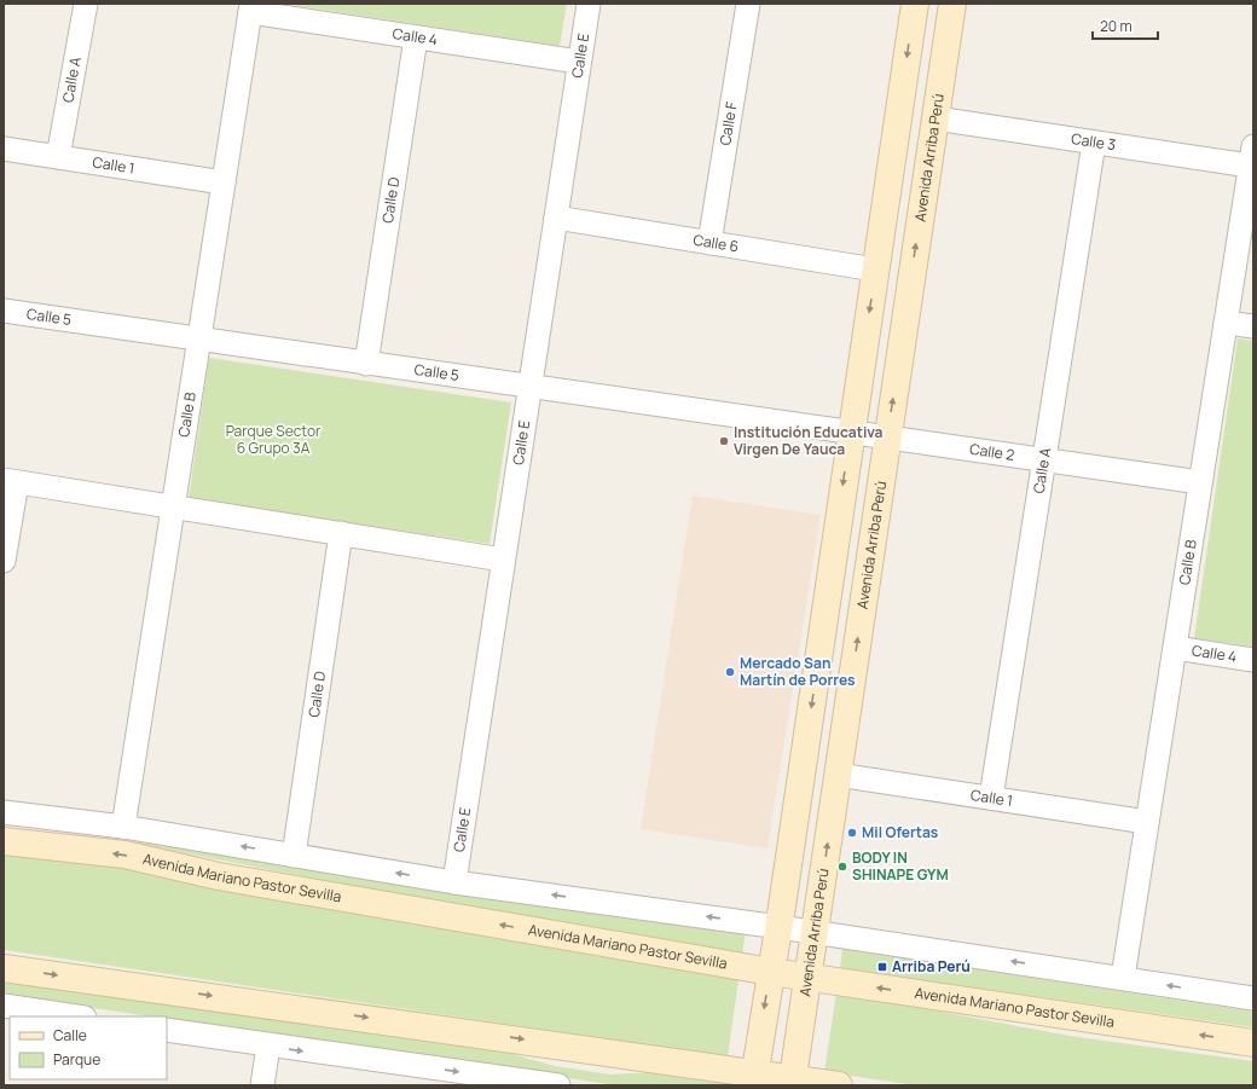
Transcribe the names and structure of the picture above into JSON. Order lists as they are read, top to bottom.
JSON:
{
  "streets": {
    "street": [
      "Calle 4",
      "Calle E",
      "Calle A",
      "Calle F",
      "Calle 3",
      "Avenida Arriba Perú",
      "Calle 1",
      "Calle D",
      "Calle 6",
      "Calle 5",
      "Calle B",
      "Calle 2",
      "Avenida Mariano Pastor Sevilla"
    ]
  },
  "crossings": [
    ["Calle 4", "Calle E"],
    ["Calle 4", "Calle D"],
    ["Calle 4", "Calle B"],
    ["Calle E", "Calle 6"],
    ["Calle E", "Calle 5"],
    ["Calle E", "Avenida Mariano Pastor Sevilla"],
    ["Calle A", "Calle 3"],
    ["Calle A", "Calle 1"],
    ["Calle A", "Calle 2"],
    ["Calle F", "Calle 6"],
    ["Calle 3", "Avenida Arriba Perú"],
    ["Calle 3", "Calle B"],
    ["Avenida Arriba Perú", "Calle 1"],
    ["Avenida Arriba Perú", "Calle 6"],
    ["Avenida Arriba Perú", "Calle 5"],
    ["Avenida Arriba Perú", "Calle 2"],
    ["Avenida Arriba Perú", "Avenida Mariano Pastor Sevilla"],
    ["Calle 1", "Calle B"],
    ["Calle D", "Calle 5"],
    ["Calle D", "Avenida Mariano Pastor Sevilla"],
    ["Calle 5", "Calle B"],
    ["Calle 5", "Calle 2"],
    ["Calle B", "Calle 2"],
    ["Calle B", "Avenida Mariano Pastor Sevilla"]
  ],
  "parks": ["Parque Sector 6 Grupo 3A"],
  "places": {
    "other": [
      "Institución Educativa Virgen De Yauca",
      "Mercado San Martín de Porres",
      "Mil Ofertas",
      "BODY IN SHINAPE GYM"
    ],
    "transit": ["Arriba Perú"]
  },
  "legend": ["Calle", "Parque"],
  "scale_bar": "20 m"
}
